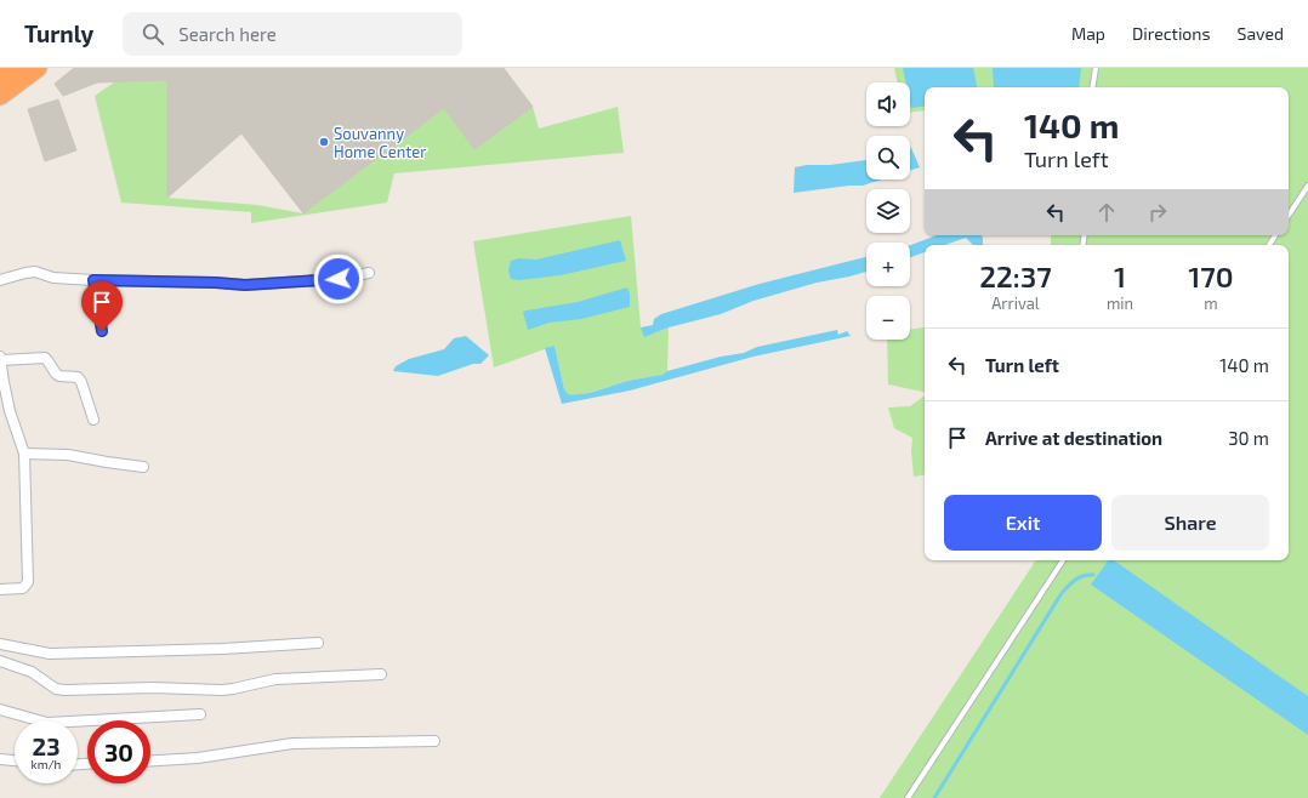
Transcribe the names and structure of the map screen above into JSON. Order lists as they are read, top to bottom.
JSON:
{
  "places": ["Souvanny Home Center"],
  "page": {
    "header": "Turnly",
    "search": "Search here",
    "nav": ["Map", "Directions", "Saved"],
    "map_buttons": ["+", "−"],
    "turn": ["140 m", "Turn left"],
    "eta": [
      "22:37",
      "Arrival",
      "1",
      "min",
      "170",
      "m"
    ],
    "list": [
      {
        "name": "Turn left",
        "value": "140 m"
      },
      {
        "name": "Arrive at destination",
        "value": "30 m"
      }
    ],
    "buttons": ["Exit", "Share"],
    "speed": "23 km/h",
    "limit": "30"
  }
}
